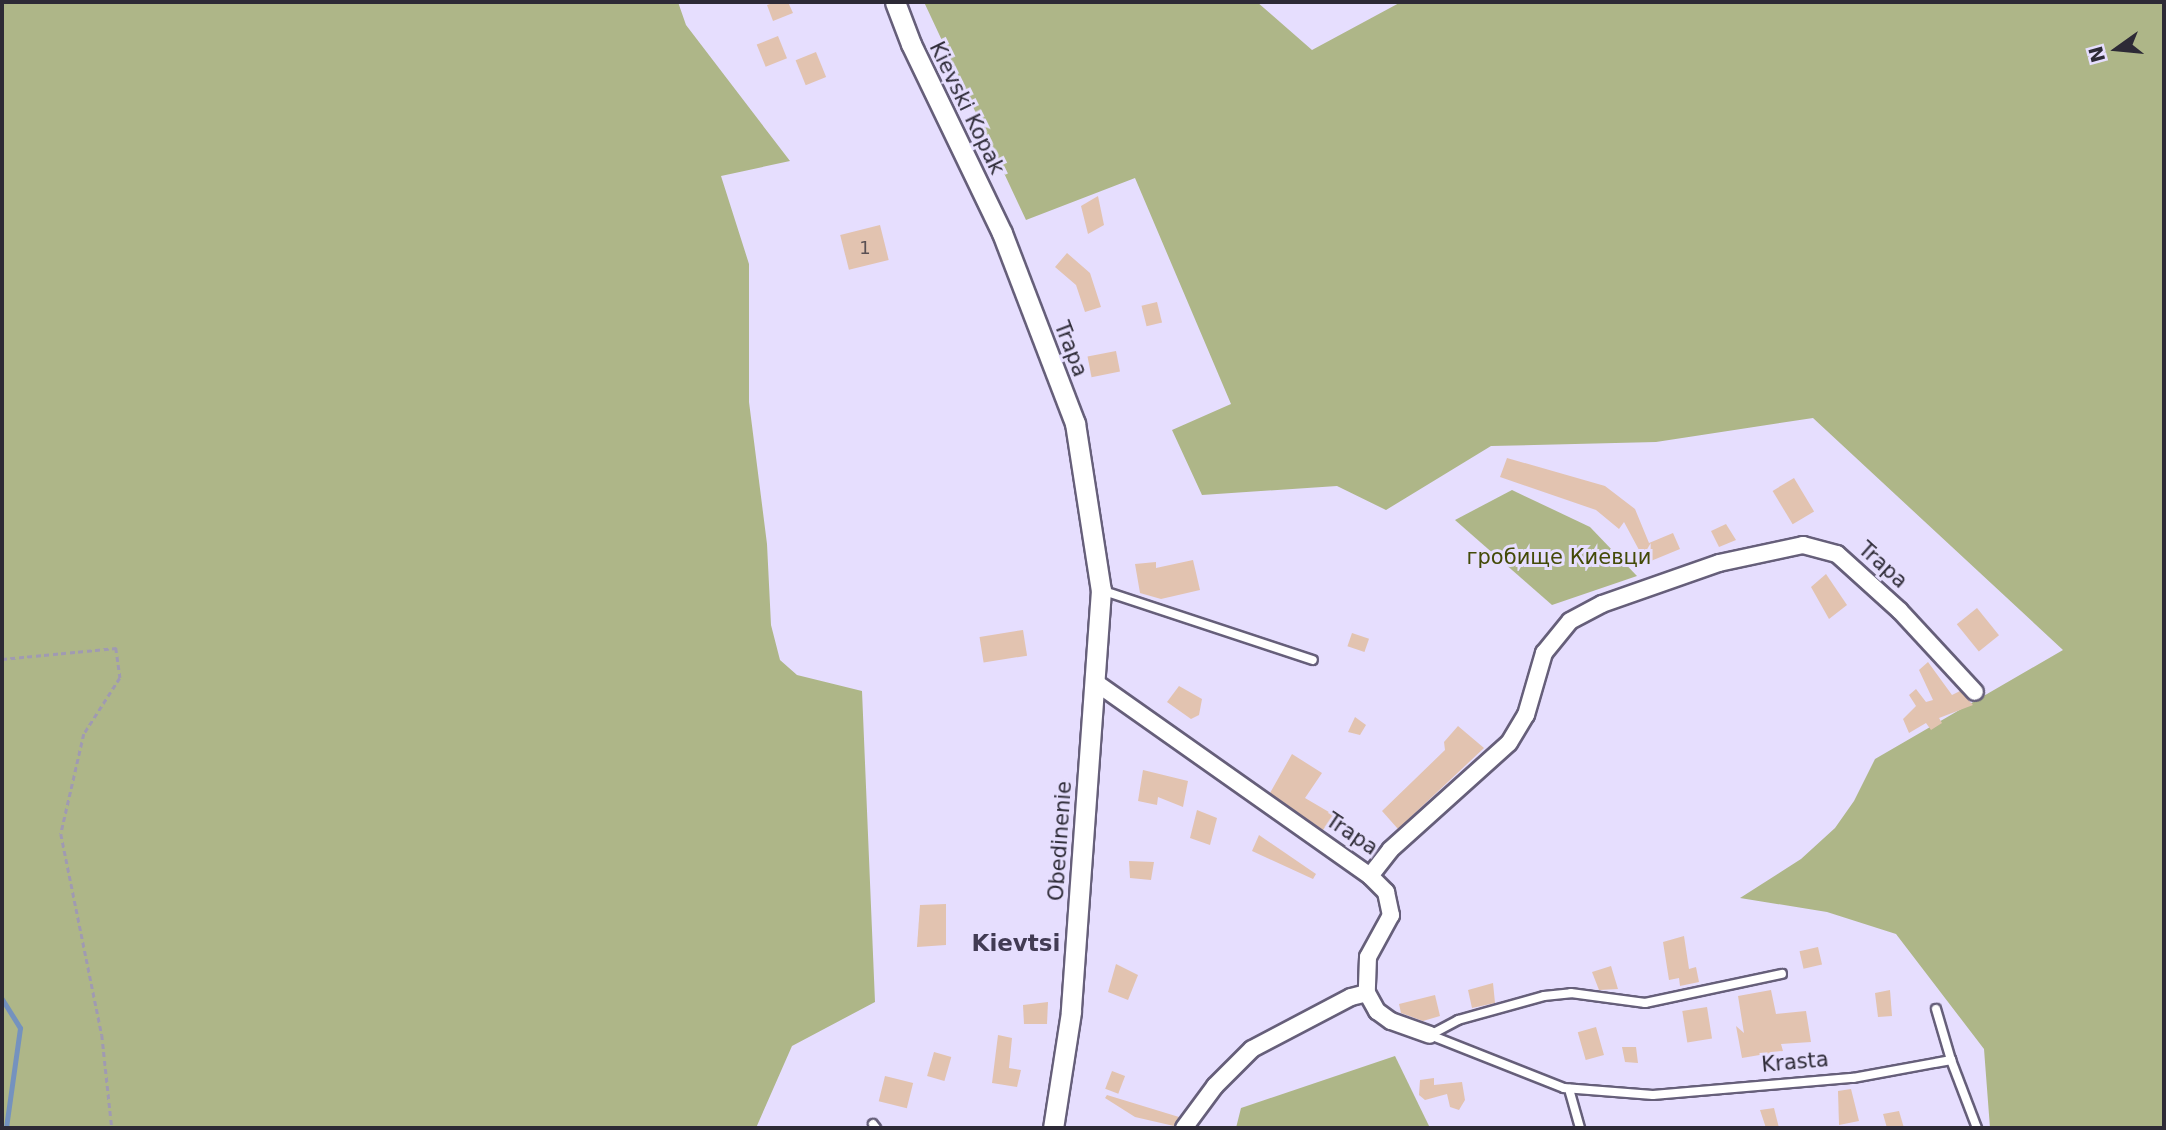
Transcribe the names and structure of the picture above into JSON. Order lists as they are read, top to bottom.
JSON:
{
  "streets": {
    "street": [
      "Kievski Kopak",
      "Trapa",
      "Obedinenie",
      "Krasta"
    ]
  },
  "crossings": [
    ["Kievski Kopak", "Trapa"],
    ["Trapa", "Obedinenie"]
  ],
  "districts": ["Kievtsi"],
  "parks": ["гробище Киевци"],
  "house_numbers": ["1"],
  "north": "left"
}
